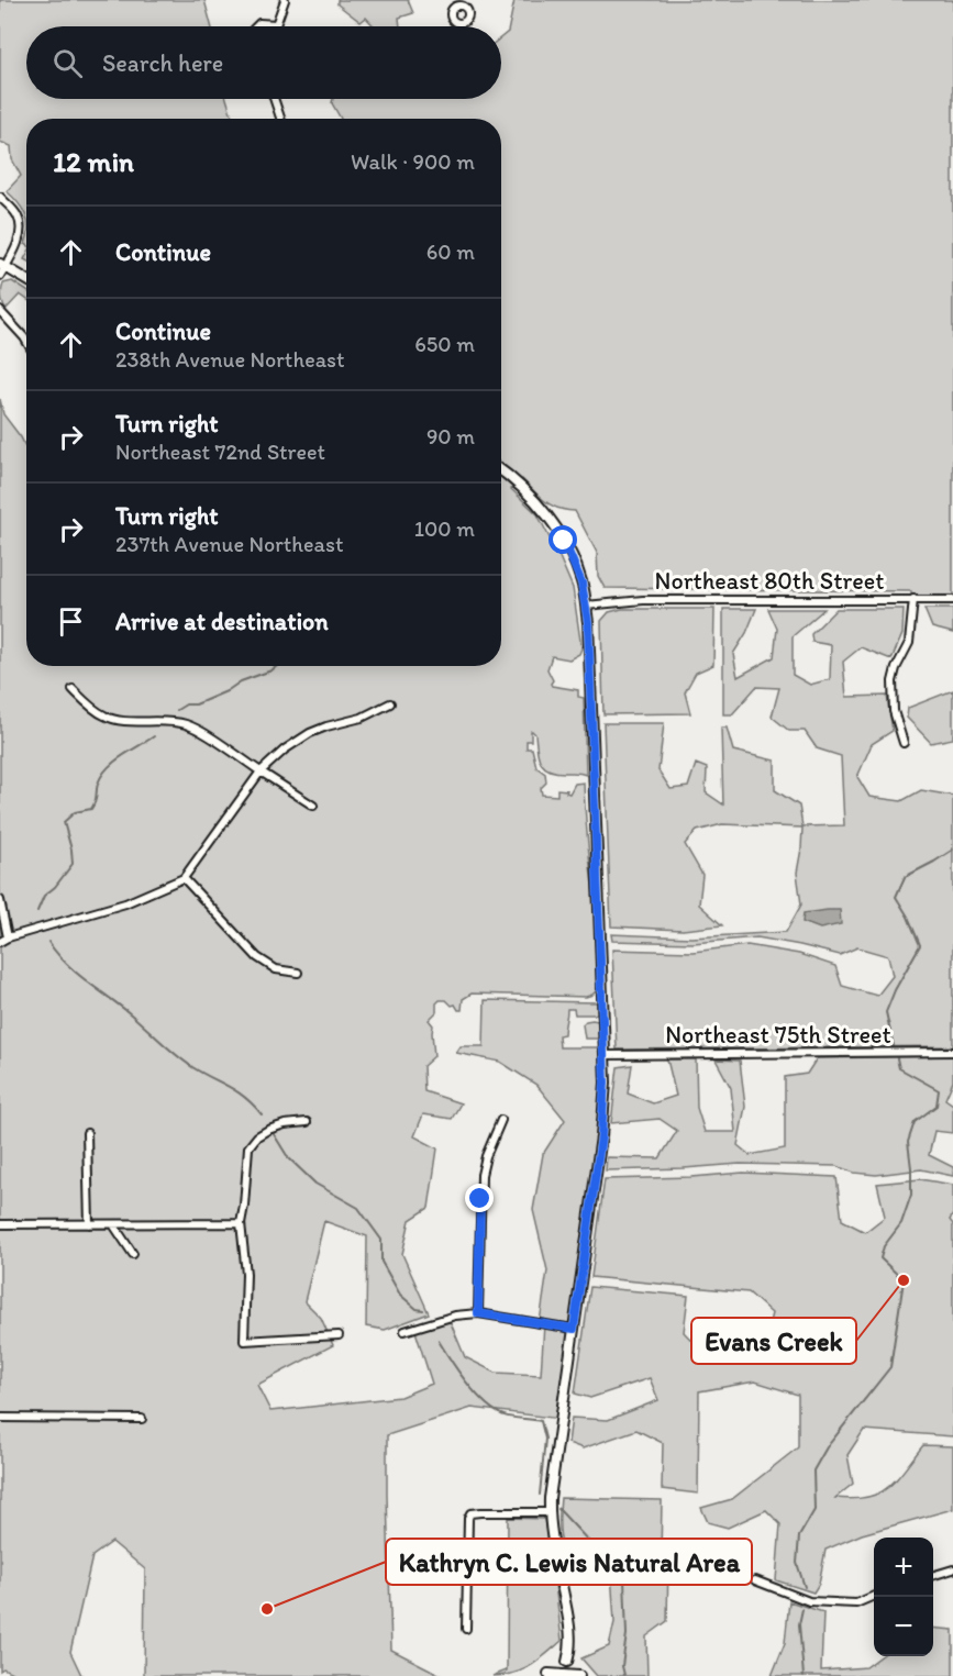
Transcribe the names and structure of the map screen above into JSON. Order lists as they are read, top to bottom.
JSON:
{
  "streets": {
    "street": ["Northeast 80th Street", "Northeast 75th Street"]
  },
  "places": ["Evans Creek", "Kathryn C. Lewis Natural Area"],
  "page": {
    "search": "Search here",
    "heading": ["12 min", "Walk · 900 m"],
    "list": [
      ["Continue", "60 m"],
      ["Continue", "238th Avenue Northeast", "650 m"],
      ["Turn right", "Northeast 72nd Street", "90 m"],
      ["Turn right", "237th Avenue Northeast", "100 m"],
      "Arrive at destination"
    ],
    "map_buttons": ["+", "−"]
  }
}
